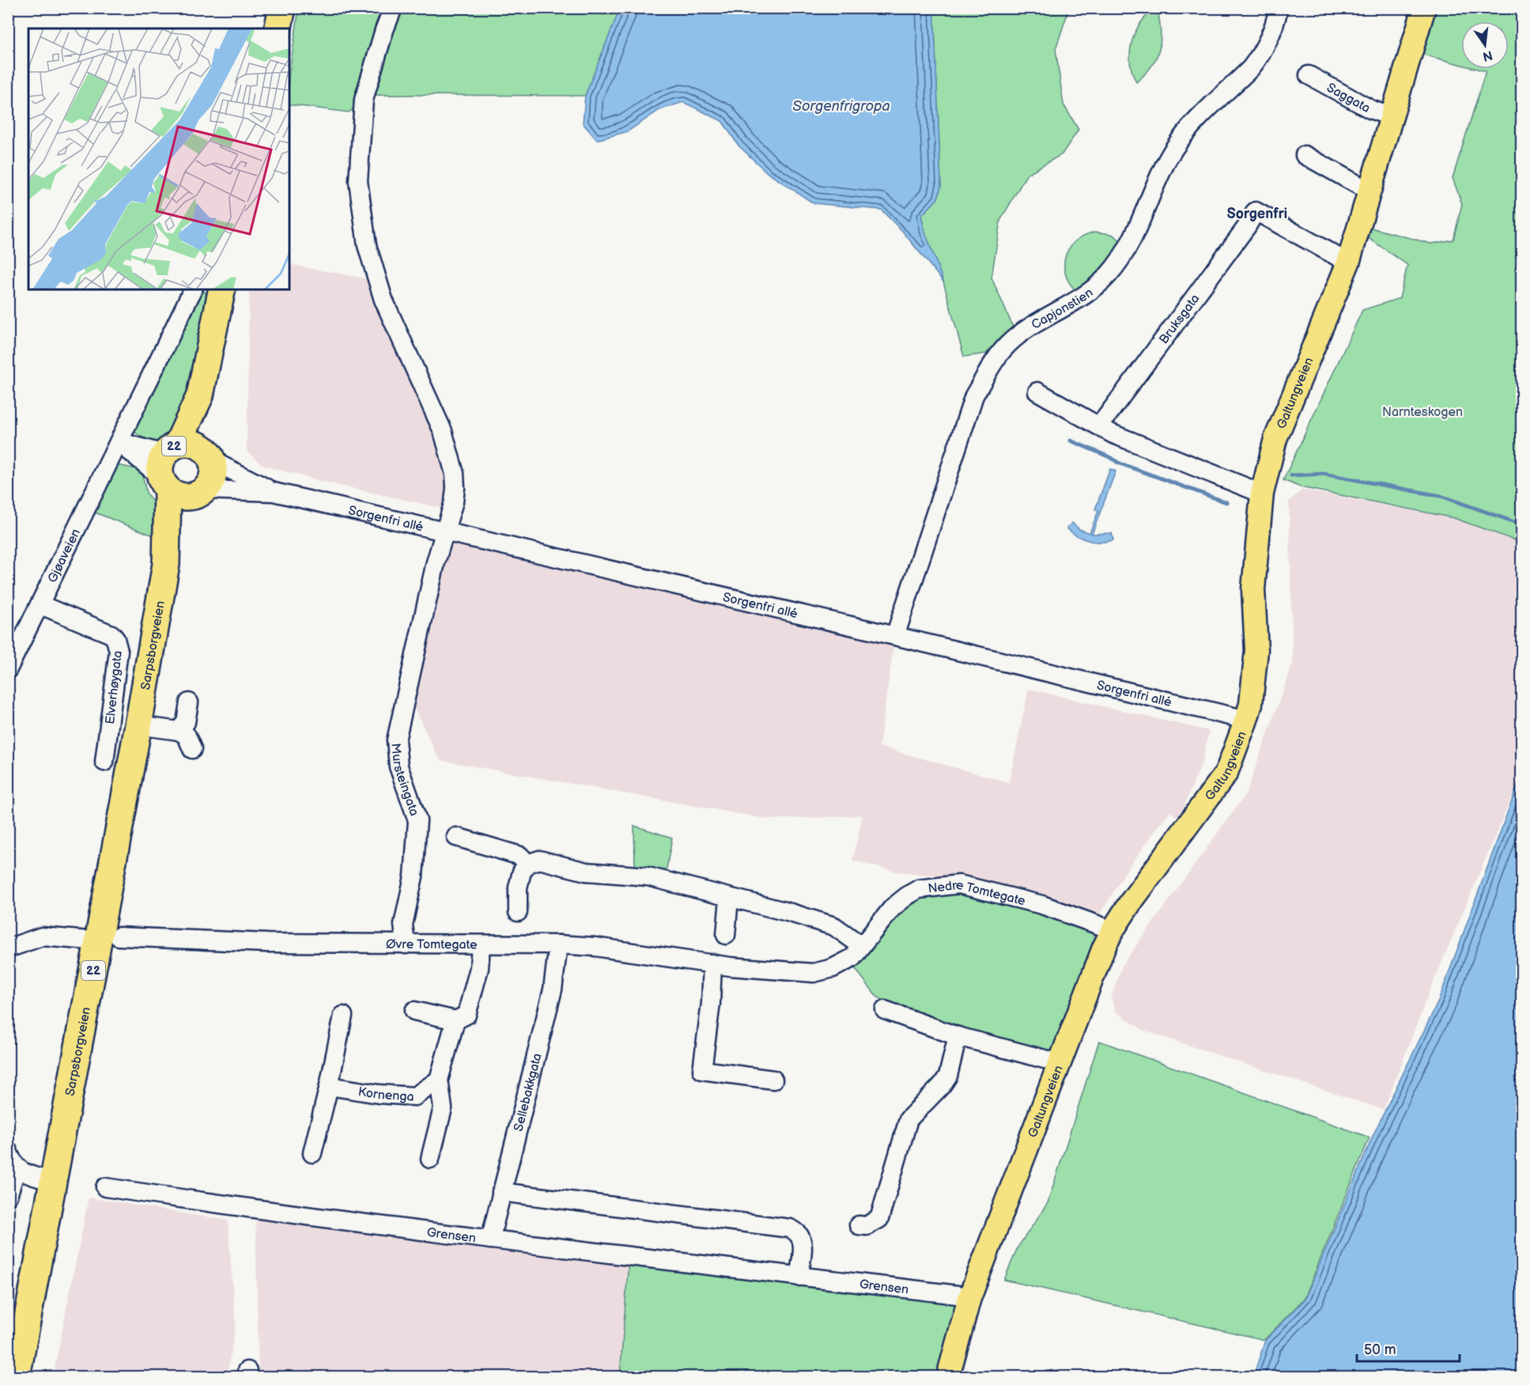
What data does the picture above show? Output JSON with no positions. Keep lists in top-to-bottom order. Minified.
{"streets":{"highway":["22","Sarpsborgveien"],"main road":["Galtungveien"],"street":["Saggata","Capjonstien","Bruksgata","Sorgenfri allé","Gjøaveien","Elverhøygata","Mursteingata","Nedre Tomtegate","Øvre Tomtegate","Kornenga","Sellebakkgata","Grensen"]},"crossings":[["Saggata","Galtungveien"],["Capjonstien","Sorgenfri allé"],["Bruksgata","Galtungveien"],["Galtungveien","Sorgenfri allé"],["Galtungveien","Nedre Tomtegate"],["Galtungveien","Grensen"],["22","Sarpsborgveien"],["Sorgenfri allé","Mursteingata"],["Gjøaveien","Elverhøygata"],["Sarpsborgveien","Øvre Tomtegate"],["Mursteingata","Øvre Tomtegate"],["Nedre Tomtegate","Øvre Tomtegate"],["Øvre Tomtegate","Sellebakkgata"],["Sellebakkgata","Grensen"]],"districts":["Sorgenfri"],"water":["Sorgenfrigropa"],"parks":["Narnteskogen"],"scale_bar":"50 m","north":"bottom"}
